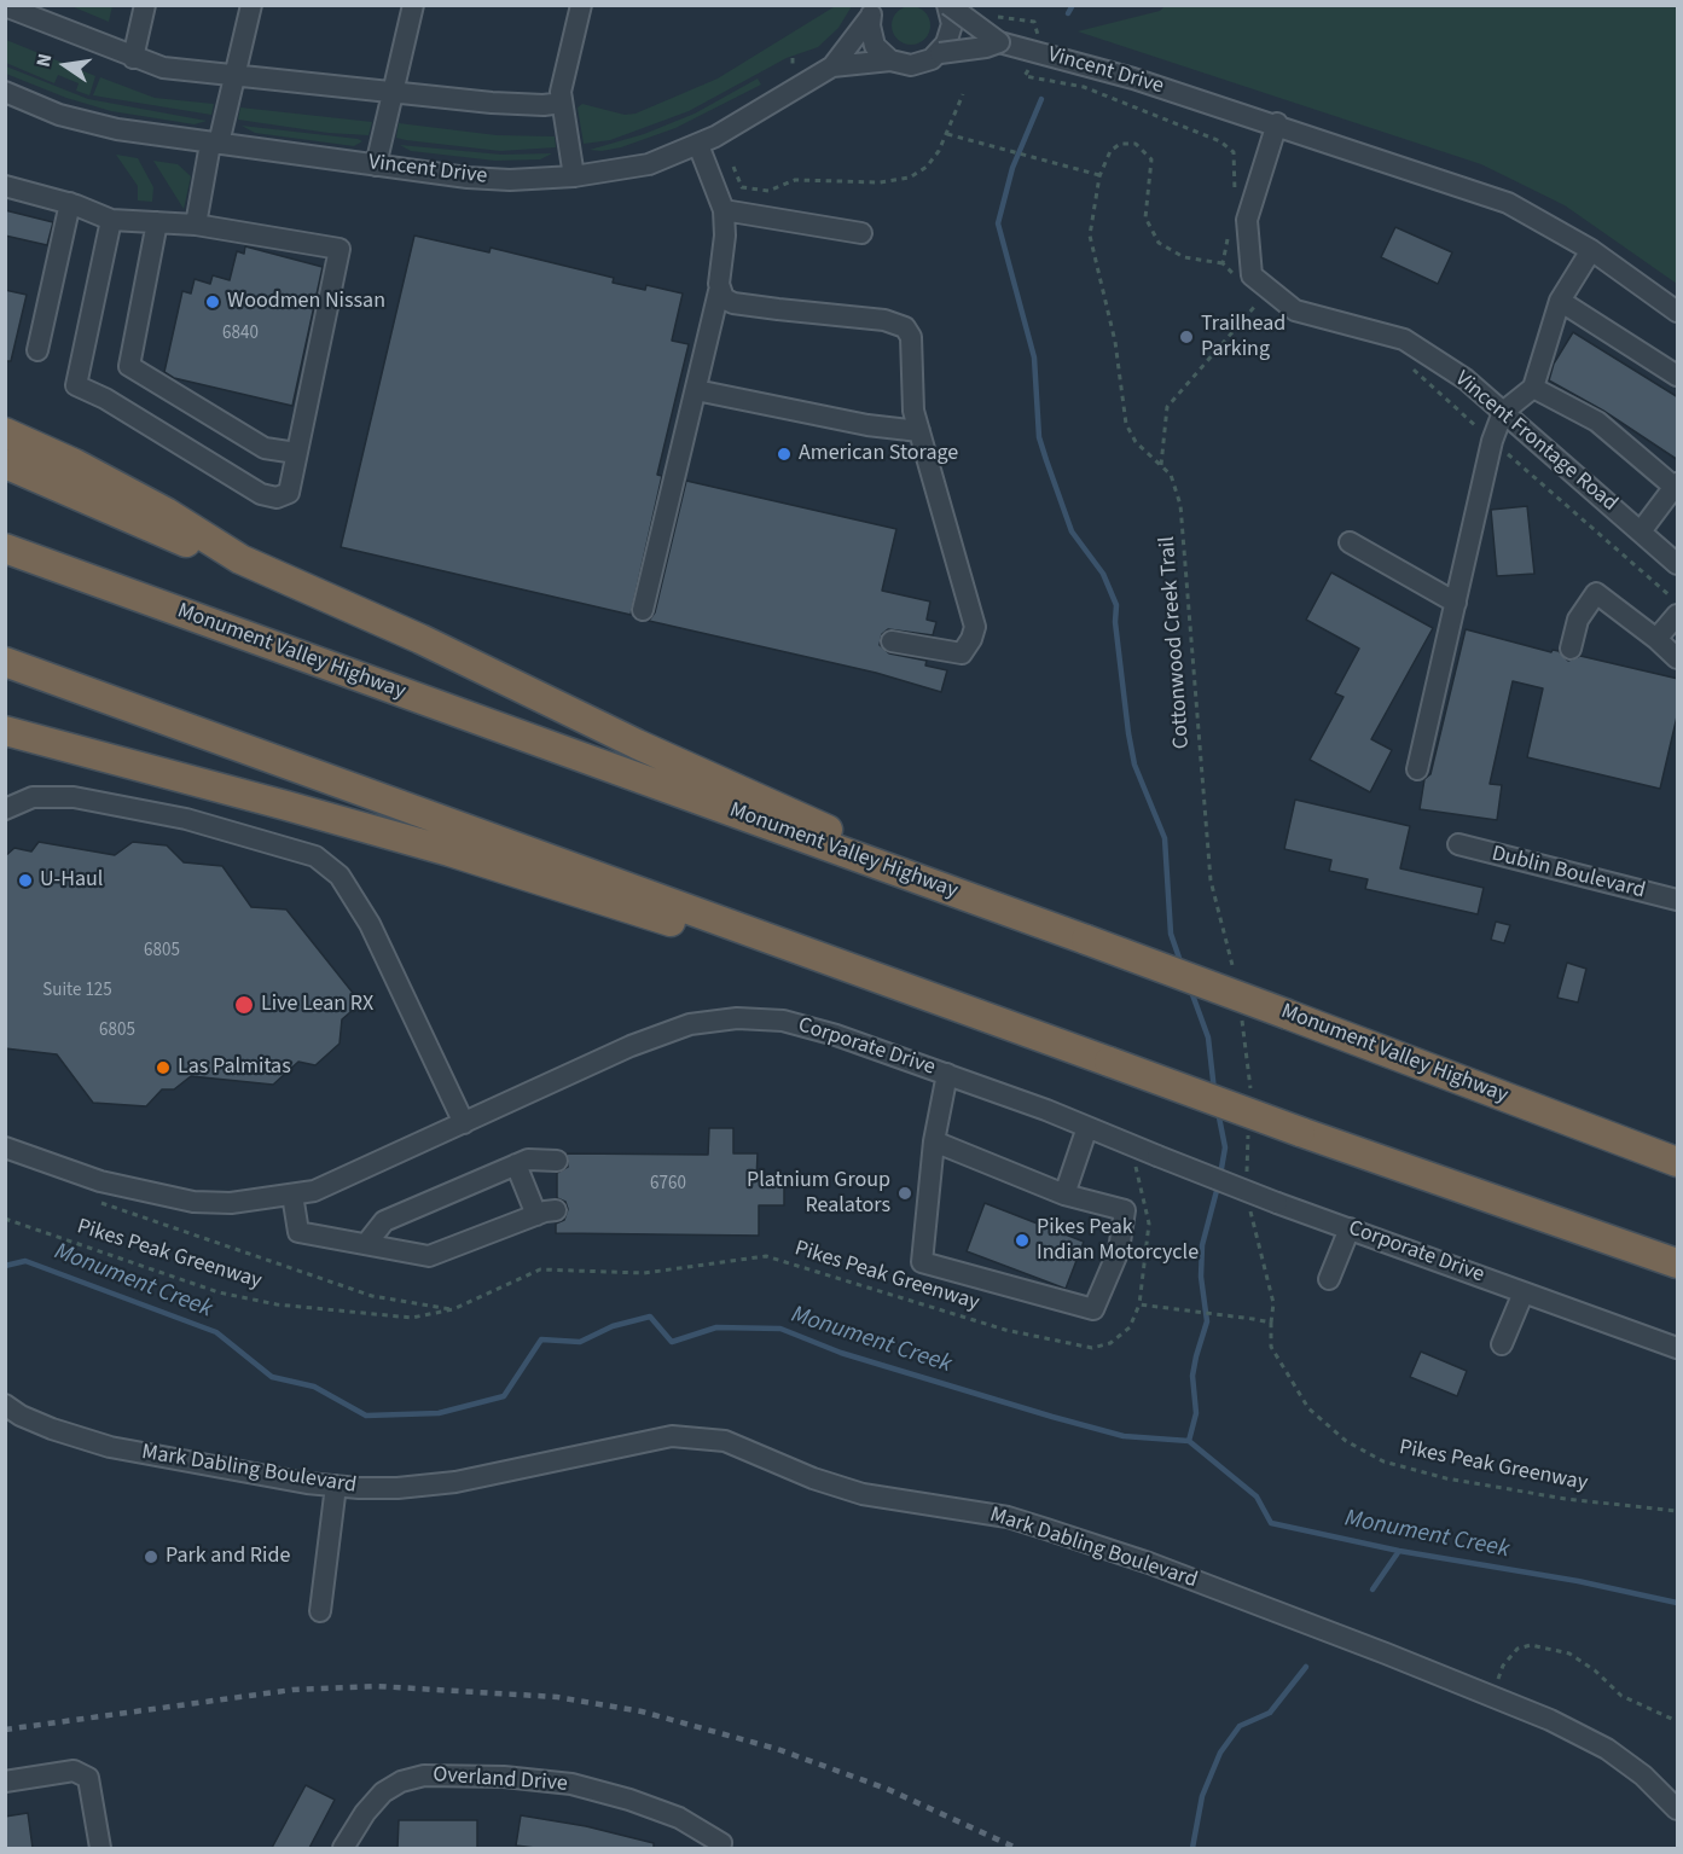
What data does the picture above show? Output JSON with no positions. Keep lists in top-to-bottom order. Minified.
{"streets":{"highway":["Monument Valley Highway"],"street":["Vincent Drive","Vincent Frontage Road","Dublin Boulevard","Corporate Drive","Mark Dabling Boulevard","Overland Drive"],"path":["Cottonwood Creek Trail","Pikes Peak Greenway"]},"crossings":[["Vincent Drive","Vincent Frontage Road"]],"water":["Monument Creek"],"places":["Woodmen Nissan","Trailhead Parking","American Storage","U-Haul","Live Lean RX","Las Palmitas","Platnium Group Realators","Pikes Peak Indian Motorcycle","Park and Ride"],"house_numbers":["6840","6805","Suite 125","6805","6760"],"north":"left"}
